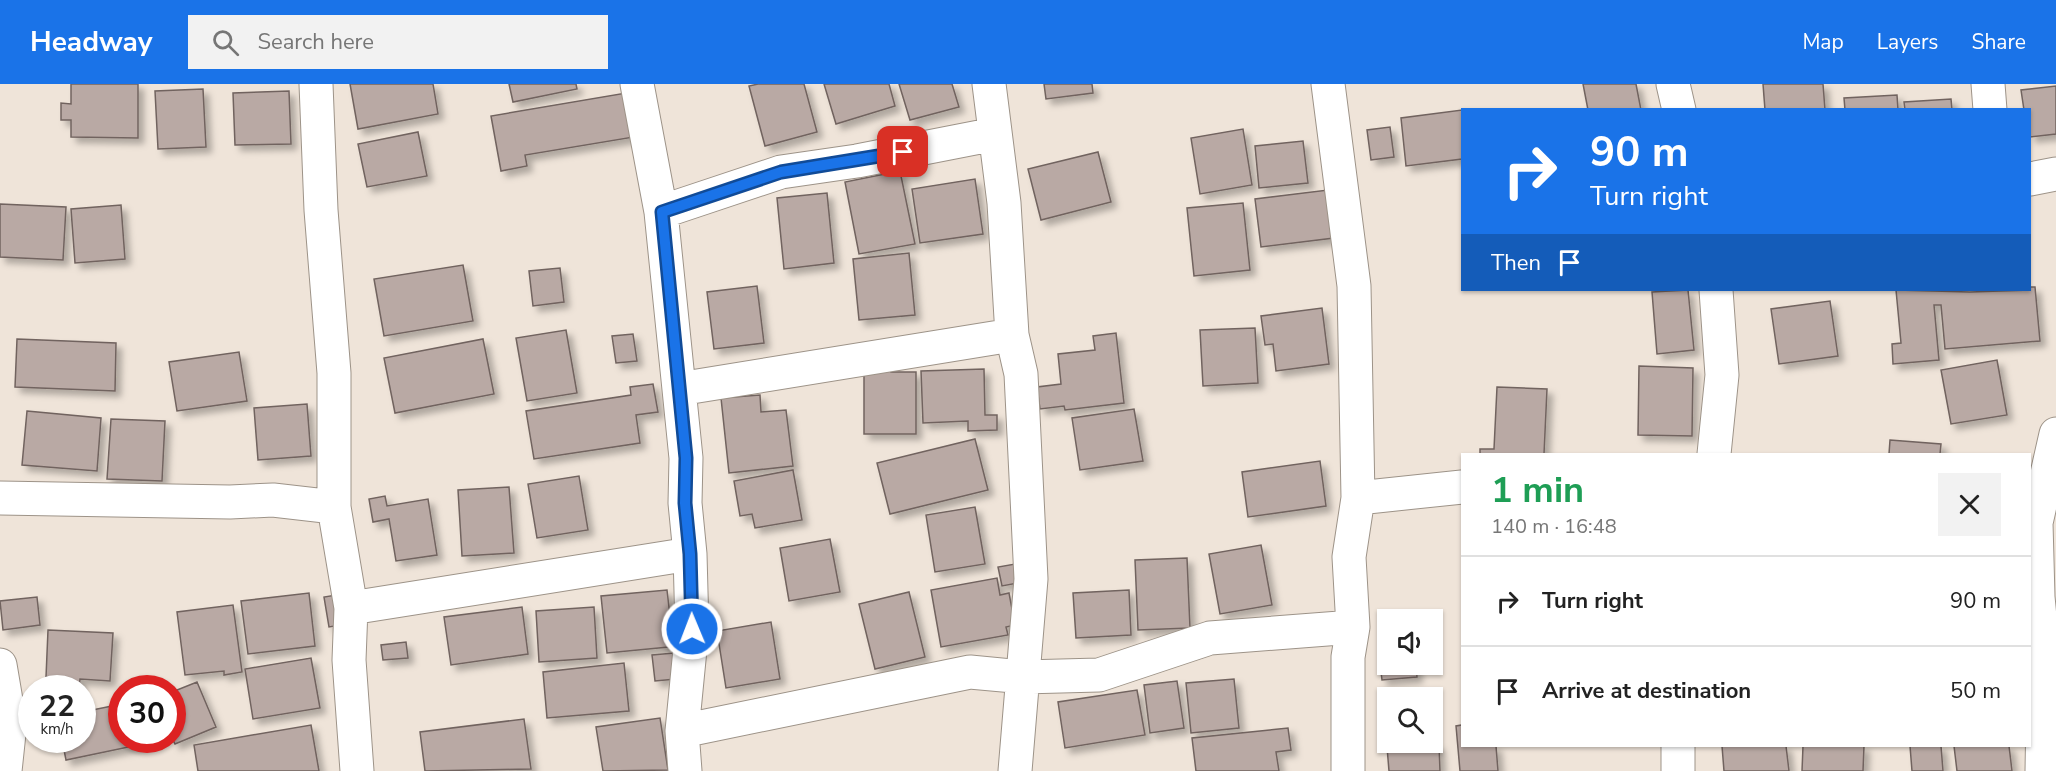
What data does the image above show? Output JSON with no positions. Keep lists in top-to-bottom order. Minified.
{"page":{"header":"Headway","search":"Search here","nav":["Map","Layers","Share"],"turn":["90 m","Turn right"],"then":"Then","heading":["1 min","140 m · 16:48"],"list":[{"name":"Turn right","value":"90 m"},{"name":"Arrive at destination","value":"50 m"}],"speed":"22 km/h","limit":"30"}}
